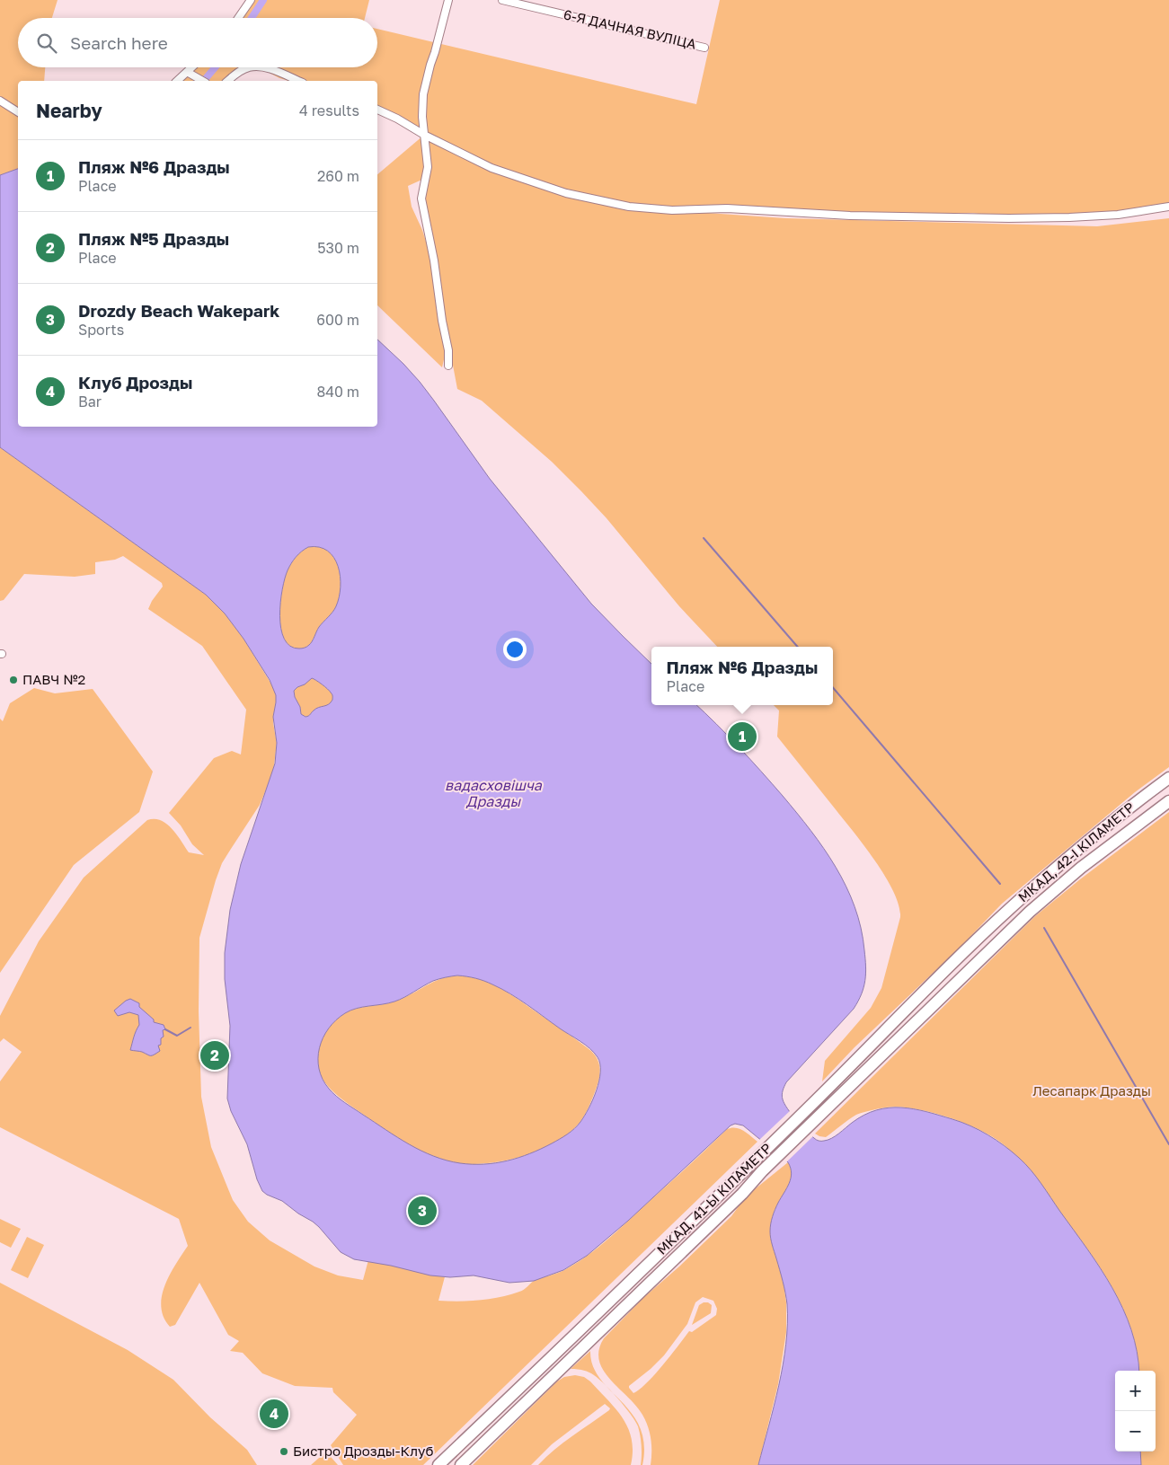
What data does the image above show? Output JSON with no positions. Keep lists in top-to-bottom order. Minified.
{"streets":{"highway":["МКАД, 42-І КІЛАМЕТР","МКАД, 41-Ы КІЛАМЕТР"],"street":["6-Я ДАЧНАЯ ВУЛІЦА"]},"crossings":[["МКАД, 42-І КІЛАМЕТР","МКАД, 41-Ы КІЛАМЕТР"]],"water":["вадасховішча Дразды"],"parks":["Лесапарк Дразды"],"places":["ПАВЧ №2","Бистро Дрозды-Клуб"],"page":{"search":"Search here","heading":["Nearby","4 results"],"list":[{"mark":"1","name":"Пляж №6 Дразды","note":"Place","value":"260 m"},{"mark":"2","name":"Пляж №5 Дразды","note":"Place","value":"530 m"},{"mark":"3","name":"Drozdy Beach Wakepark","note":"Sports","value":"600 m"},{"mark":"4","name":"Клуб Дрозды","note":"Bar","value":"840 m"}],"popup":["Пляж №6 Дразды","Place"],"pins":["1","2","3","4"],"map_buttons":["+","−"]}}
